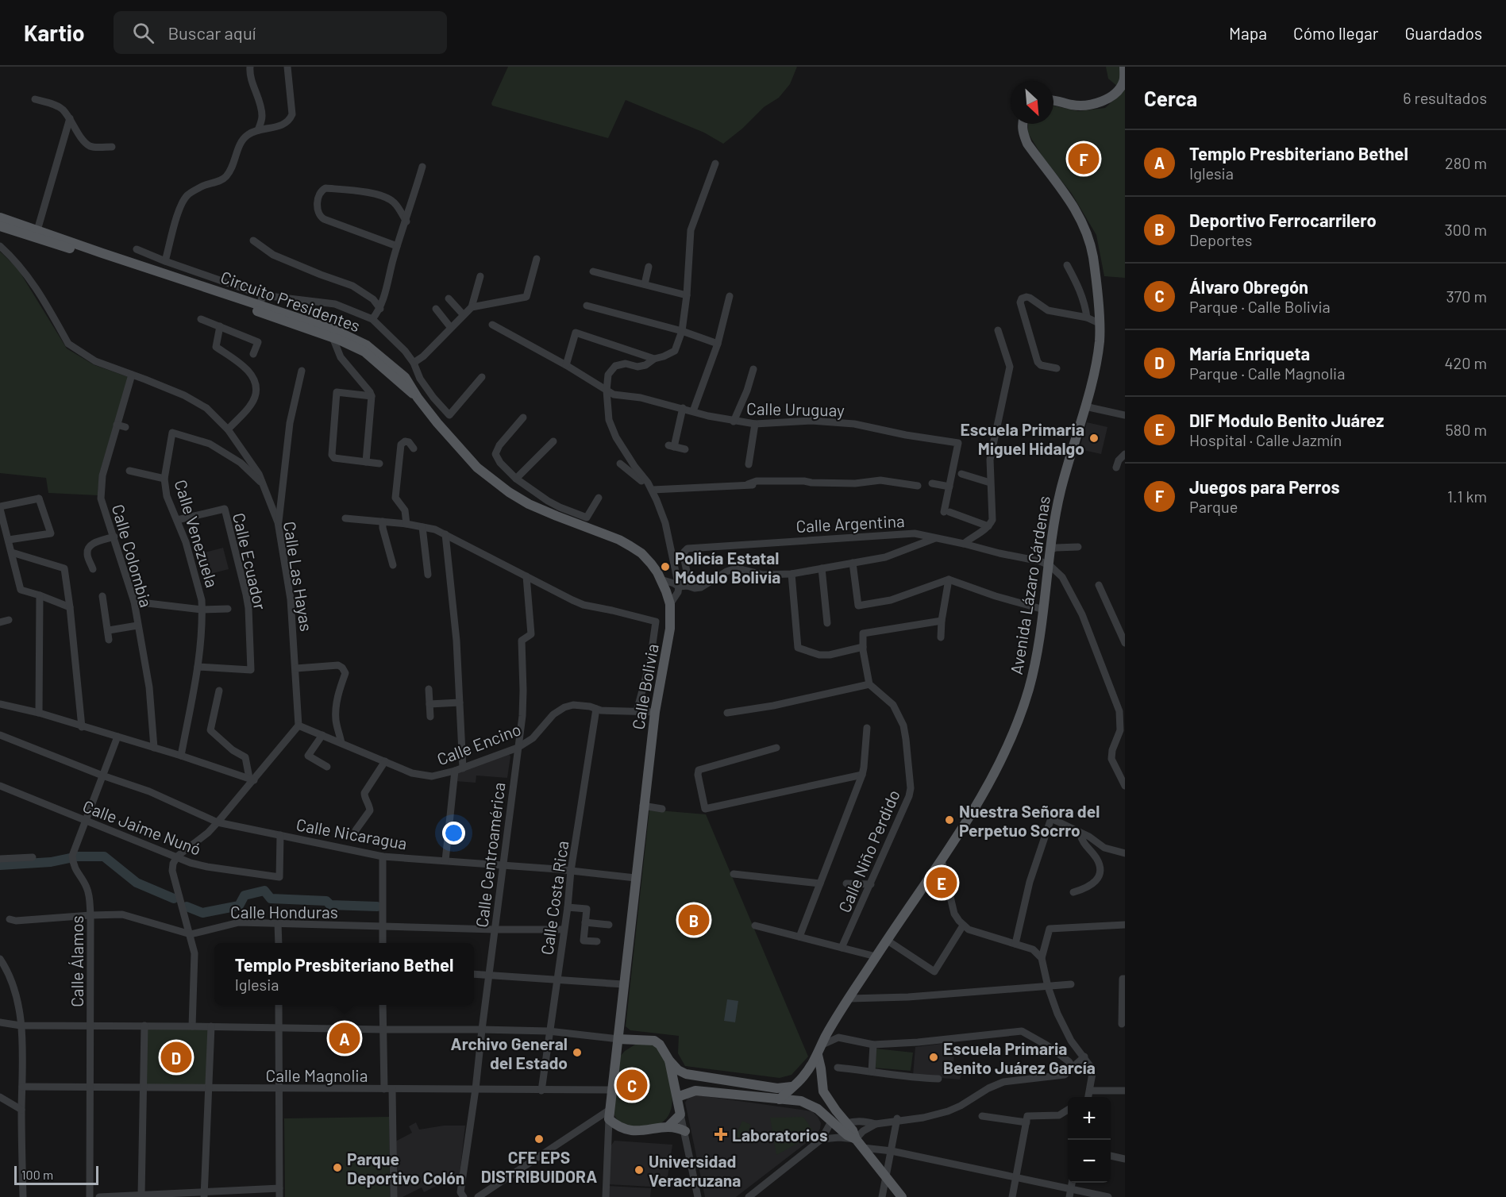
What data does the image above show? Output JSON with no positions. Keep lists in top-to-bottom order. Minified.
{"streets":{"main road":["Circuito Presidentes","Avenida Lázaro Cárdenas","Calle Bolivia"],"street":["Calle Uruguay","Calle Argentina","Calle Venezuela","Calle Colombia","Calle Ecuador","Calle Las Hayas","Calle Encino","Calle Jaime Nunó","Calle Nicaragua","Calle Niño Perdido","Calle Centroamérica","Calle Costa Rica","Calle Honduras","Calle Álamos","Calle Magnolia"]},"crossings":[["Circuito Presidentes","Calle Bolivia"],["Calle Argentina","Avenida Lázaro Cárdenas"],["Calle Venezuela","Calle Ecuador"],["Calle Venezuela","Calle Las Hayas"],["Calle Colombia","Calle Las Hayas"],["Calle Las Hayas","Calle Encino"],["Calle Bolivia","Calle Encino"],["Calle Bolivia","Calle Nicaragua"],["Calle Bolivia","Calle Magnolia"],["Calle Encino","Calle Centroamérica"],["Calle Encino","Calle Costa Rica"],["Calle Jaime Nunó","Calle Nicaragua"],["Calle Jaime Nunó","Calle Álamos"],["Calle Nicaragua","Calle Centroamérica"],["Calle Nicaragua","Calle Costa Rica"],["Calle Nicaragua","Calle Álamos"],["Calle Centroamérica","Calle Honduras"],["Calle Centroamérica","Calle Magnolia"],["Calle Costa Rica","Calle Honduras"],["Calle Costa Rica","Calle Magnolia"],["Calle Álamos","Calle Magnolia"]],"places":{"other":["Escuela Primaria Miguel Hidalgo","Policía Estatal Módulo Bolivia","Nuestra Señora del Perpetuo Socrro","Archivo General del Estado","Escuela Primaria Benito Juárez García","CFE EPS DISTRIBUIDORA","Parque Deportivo Colón","Universidad Veracruzana"],"health":["Laboratorios"]},"scale_bar":"100 m","north":"bottom right","page":{"header":"Kartio","search":"Buscar aquí","nav":["Mapa","Cómo llegar","Guardados"],"heading":["Cerca","6 resultados"],"list":[{"mark":"A","name":"Templo Presbiteriano Bethel","note":"Iglesia","value":"280 m"},{"mark":"B","name":"Deportivo Ferrocarrilero","note":"Deportes","value":"300 m"},{"mark":"C","name":"Álvaro Obregón","note":"Parque · Calle Bolivia","value":"370 m"},{"mark":"D","name":"María Enriqueta","note":"Parque · Calle Magnolia","value":"420 m"},{"mark":"E","name":"DIF Modulo Benito Juárez","note":"Hospital · Calle Jazmín","value":"580 m"},{"mark":"F","name":"Juegos para Perros","note":"Parque","value":"1.1 km"}],"pins":["F","E","B","A","D","C"],"popup":["Templo Presbiteriano Bethel","Iglesia"],"map_buttons":["+","−"],"scale":"100 m"}}
